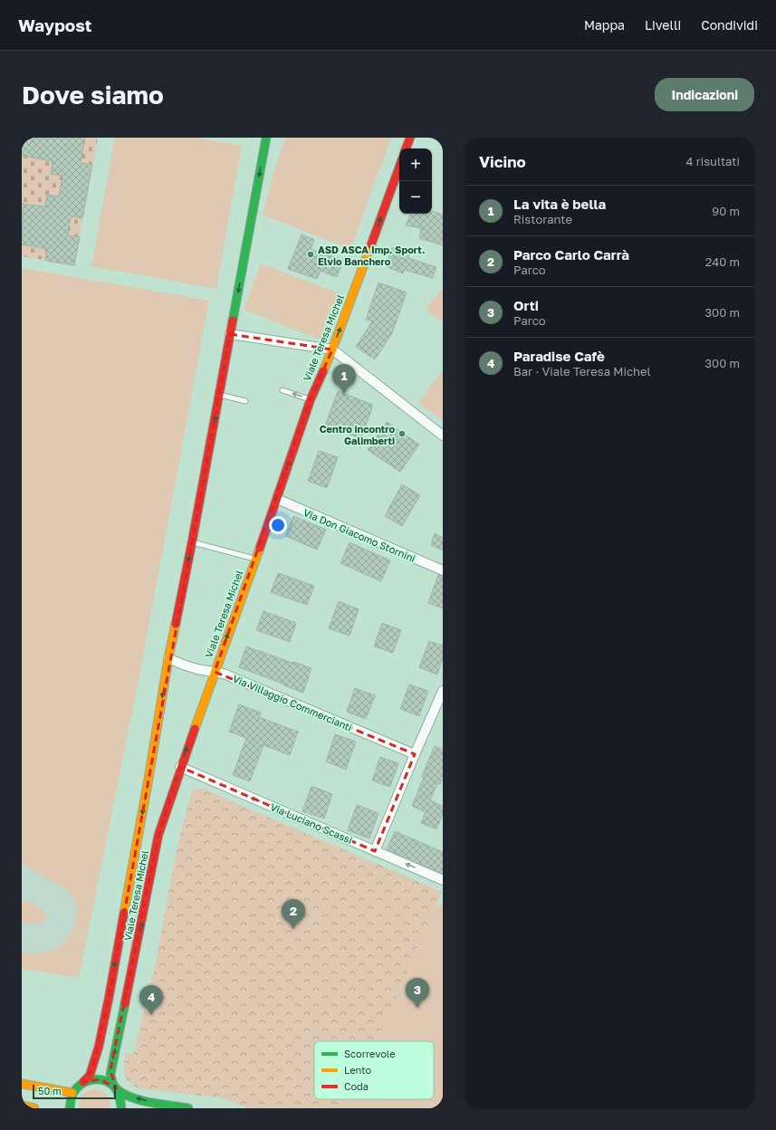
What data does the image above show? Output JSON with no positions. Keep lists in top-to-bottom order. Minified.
{"streets":{"street":["Viale Teresa Michel","Via Don Giacomo Stornini","Via Villaggio Commercianti","Via Luciano Scassi"]},"crossings":[["Viale Teresa Michel","Via Don Giacomo Stornini"],["Viale Teresa Michel","Via Villaggio Commercianti"],["Viale Teresa Michel","Via Luciano Scassi"]],"one_way":["Via Luciano Scassi"],"places":["ASD ASCA Imp. Sport. Elvio Banchero","Centro incontro Galimberti"],"legend":["Scorrevole","Lento","Coda"],"scale_bar":"50 m","page":{"header":"Waypost","nav":["Mappa","Livelli","Condividi"],"buttons":"Indicazioni","title":"Dove siamo","heading":["Vicino","4 risultati"],"map_buttons":["+","−"],"list":[{"mark":"1","name":"La vita è bella","note":"Ristorante","value":"90 m"},{"mark":"2","name":"Parco Carlo Carrà","note":"Parco","value":"240 m"},{"mark":"3","name":"Orti","note":"Parco","value":"300 m"},{"mark":"4","name":"Paradise Cafè","note":"Bar · Viale Teresa Michel","value":"300 m"}],"pins":["1","2","3","4"],"scale":"50 m"}}
